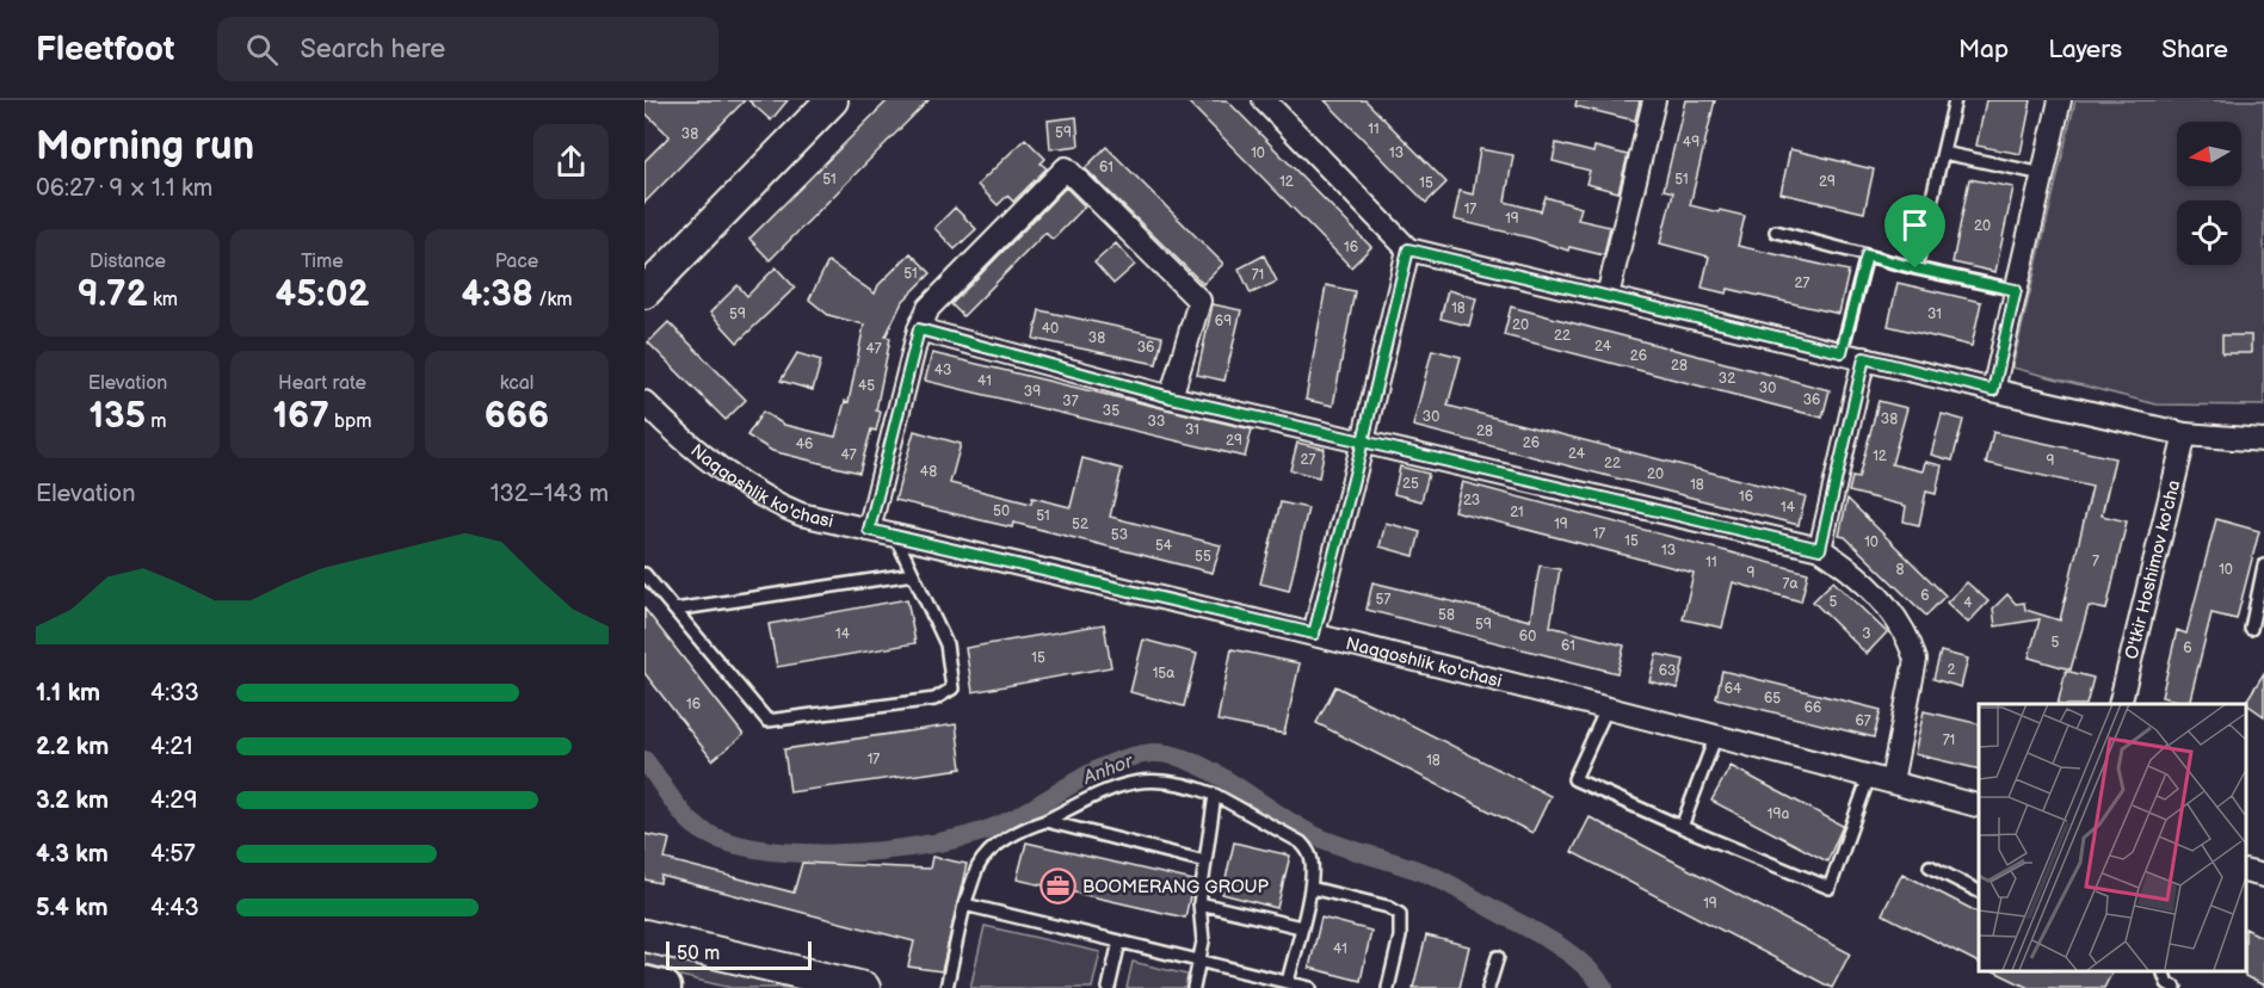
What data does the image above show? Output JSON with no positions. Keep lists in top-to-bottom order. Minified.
{"streets":{"street":["Naqqoshlik ko'chasi","O'tkir Hoshimov ko'cha"]},"water":["Anhor"],"places":{"office":["BOOMERANG GROUP"]},"house_numbers":["11","59","38","49","10","13","61","51","51","12","29","15","17","19","20","16","51","71","27","18","59","31","69","20","40","22","38","24","36","47","26","28","43","32","41","45","30","39","36","37","35","30","38","33","31","28","29","26","46","24","47","12","27","9","22","48","20","25","18","16","23","14","50","21","51","52","19","17","53","15","10","54","13","55","7","11","8","10","9","7а","6","57","5","4","58","59","14","3","60","5","61","6","15","2","63","15а","64","65","16","66","67","71","17","18","19a","19","41"],"scale_bar":"50 m","north":"left","page":{"header":"Fleetfoot","search":"Search here","nav":["Map","Layers","Share"],"heading":["Morning run","06:27 · 9 × 1.1 km"],"stats":[["Distance","9.72 km"],["Time","45:02"],["Pace","4:38 /km"],["Elevation","135 m"],["Heart rate","167 bpm"],["kcal","666"]],"chart":["Elevation","132–143 m"],"list":[{"name":"1.1 km","note":"4:33"},{"name":"2.2 km","note":"4:21"},{"name":"3.2 km","note":"4:29"},{"name":"4.3 km","note":"4:57"},{"name":"5.4 km","note":"4:43"}],"scale":"50 m"}}
